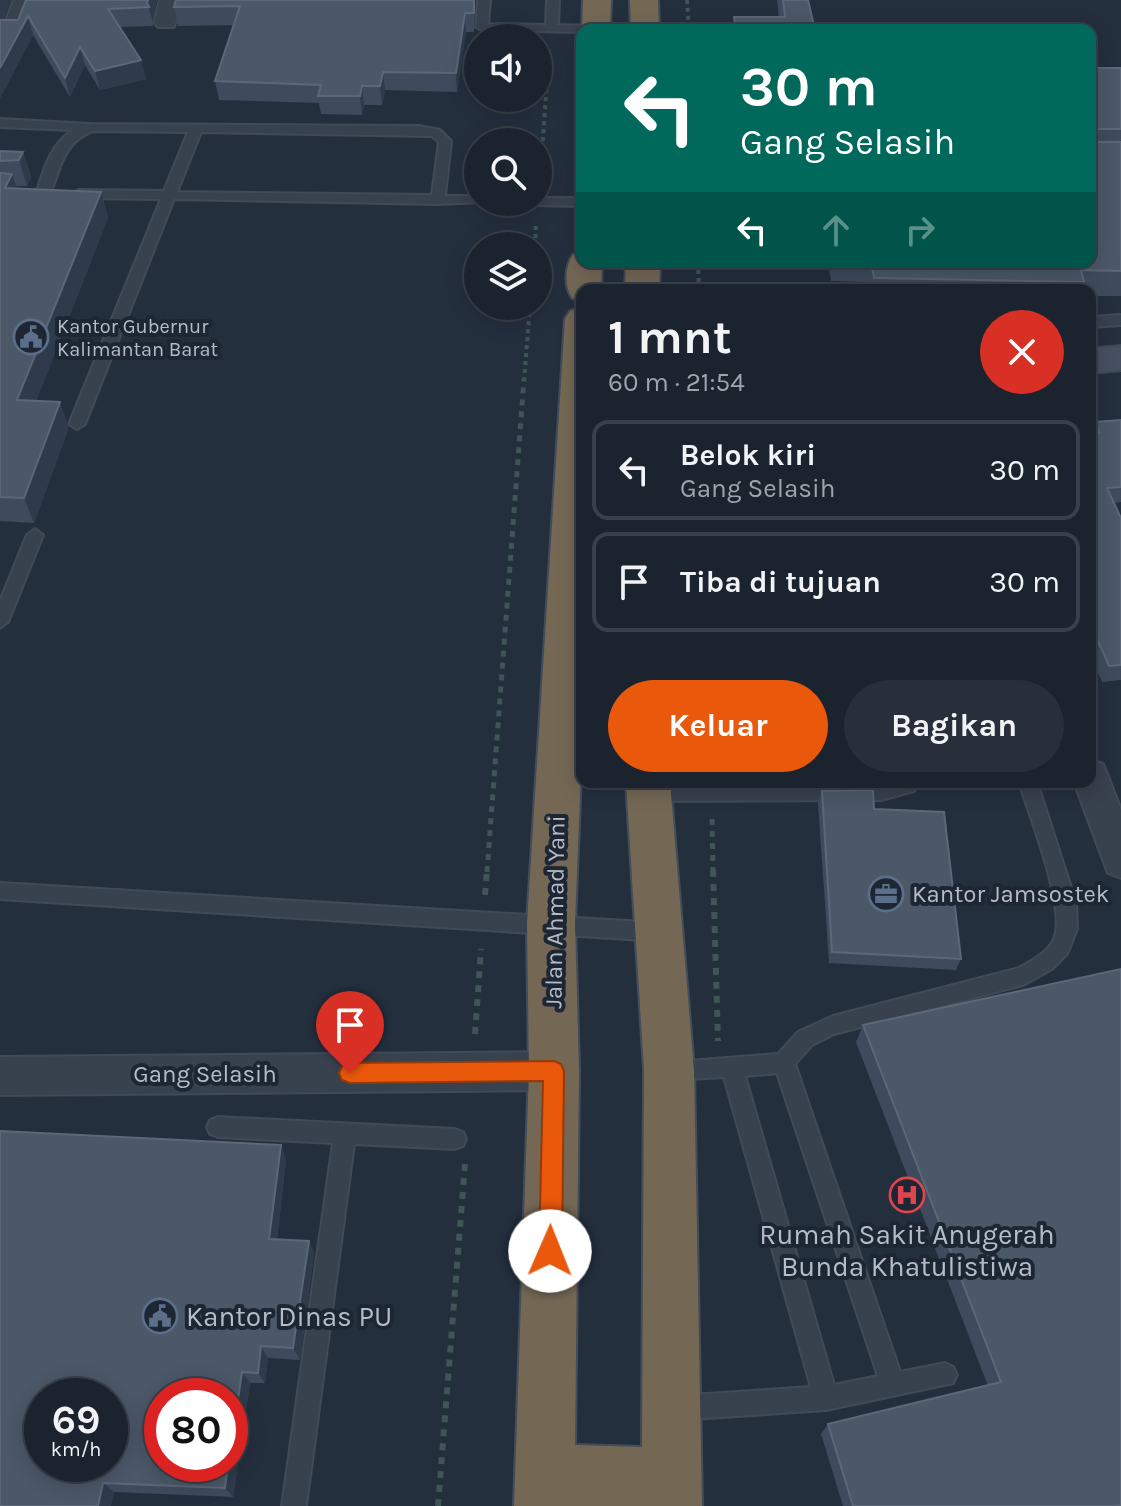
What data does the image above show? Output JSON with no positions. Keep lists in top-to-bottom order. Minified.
{"streets":{"highway":["Jalan Ahmad Yani"],"street":["Gang Selasih"]},"crossings":[["Jalan Ahmad Yani","Gang Selasih"]],"places":{"public building":["Kantor Gubernur Kalimantan Barat","Kantor Dinas PU"],"office":["Kantor Jamsostek"],"hospital":["Rumah Sakit Anugerah Bunda Khatulistiwa"]},"page":{"turn":["30 m","Gang Selasih"],"heading":["1 mnt","60 m · 21:54"],"list":[{"name":"Belok kiri","note":"Gang Selasih","value":"30 m"},{"name":"Tiba di tujuan","value":"30 m"}],"buttons":["Keluar","Bagikan"],"speed":"69 km/h","limit":"80"}}
